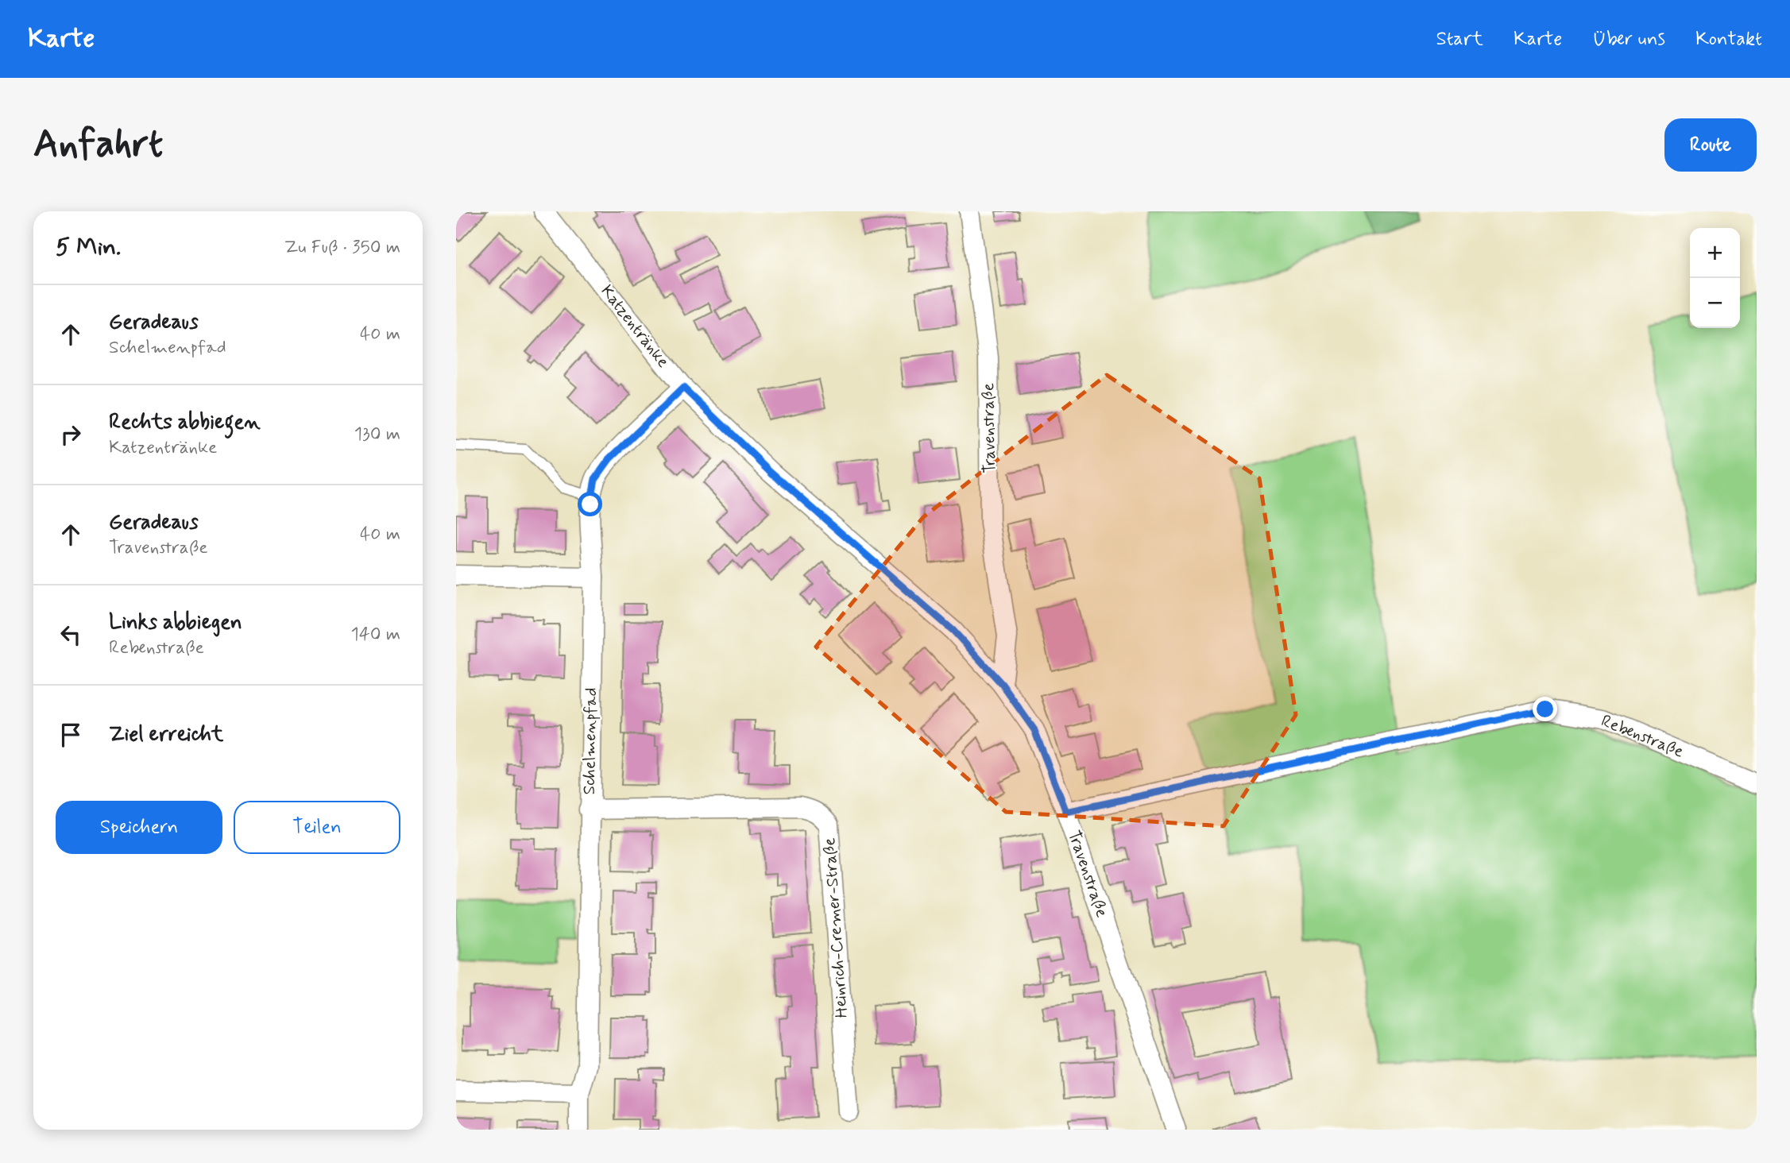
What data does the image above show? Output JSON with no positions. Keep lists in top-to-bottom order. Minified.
{"streets":{"street":["Katzentränke","Travenstraße","Rebenstraße","Schelmenpfad","Heinrich-Cremer-Straße"]},"crossings":[["Katzentränke","Travenstraße"],["Katzentränke","Schelmenpfad"],["Travenstraße","Rebenstraße"],["Schelmenpfad","Heinrich-Cremer-Straße"]],"page":{"header":"Karte","nav":["Start","Karte","Über uns","Kontakt"],"buttons":["Route",["Speichern","Teilen"]],"title":"Anfahrt","heading":["5 Min.","Zu Fuß · 350 m"],"map_buttons":["+","−"],"list":[["Geradeaus","Schelmenpfad","40 m"],["Rechts abbiegen","Katzentränke","130 m"],["Geradeaus","Travenstraße","40 m"],["Links abbiegen","Rebenstraße","140 m"],"Ziel erreicht"]}}
